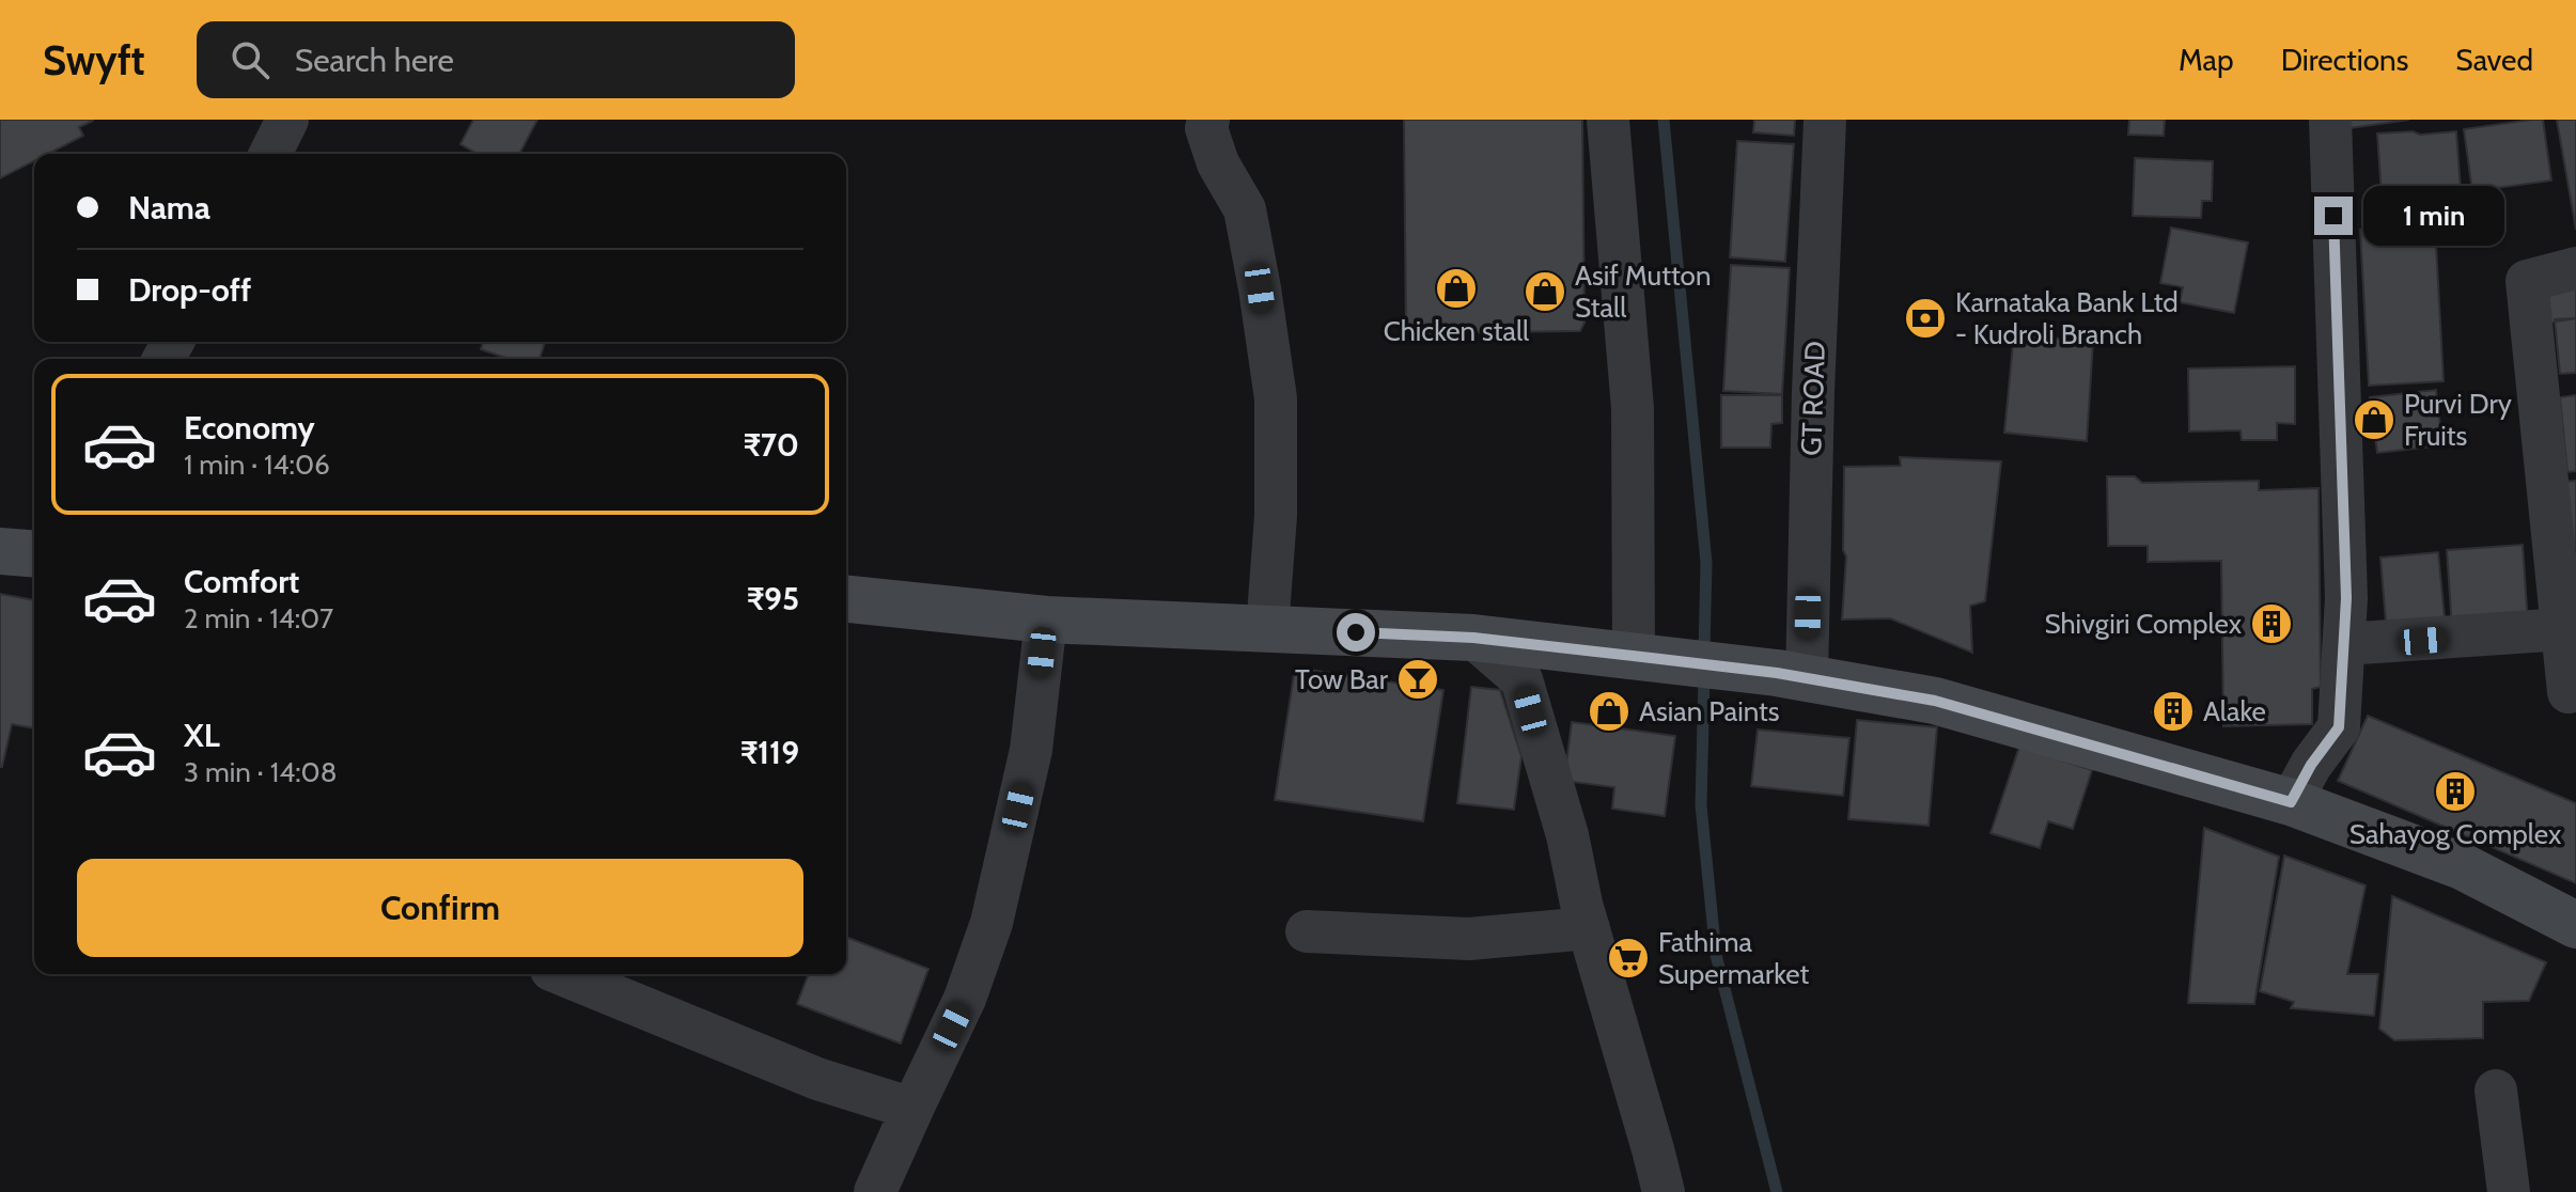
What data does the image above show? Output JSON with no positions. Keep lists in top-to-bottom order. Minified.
{"streets":{"street":["GT ROAD"]},"places":{"shop":["Chicken stall","Asif Mutton Stall","Purvi Dry Fruits","Asian Paints"],"bank":["Karnataka Bank Ltd - Kudroli Branch"],"building":["Shivgiri Complex","Alake","Sahayog Complex"],"bar":["Tow Bar"],"supermarket":["Fathima Supermarket"]},"page":{"header":"Swyft","search":"Search here","nav":["Map","Directions","Saved"],"banner":["Nama","Drop-off"],"bubble":"1 min","list":[{"name":"Economy","note":"1 min · 14:06","value":"₹70"},{"name":"Comfort","note":"2 min · 14:07","value":"₹95"},{"name":"XL","note":"3 min · 14:08","value":"₹119"}],"buttons":"Confirm"}}
